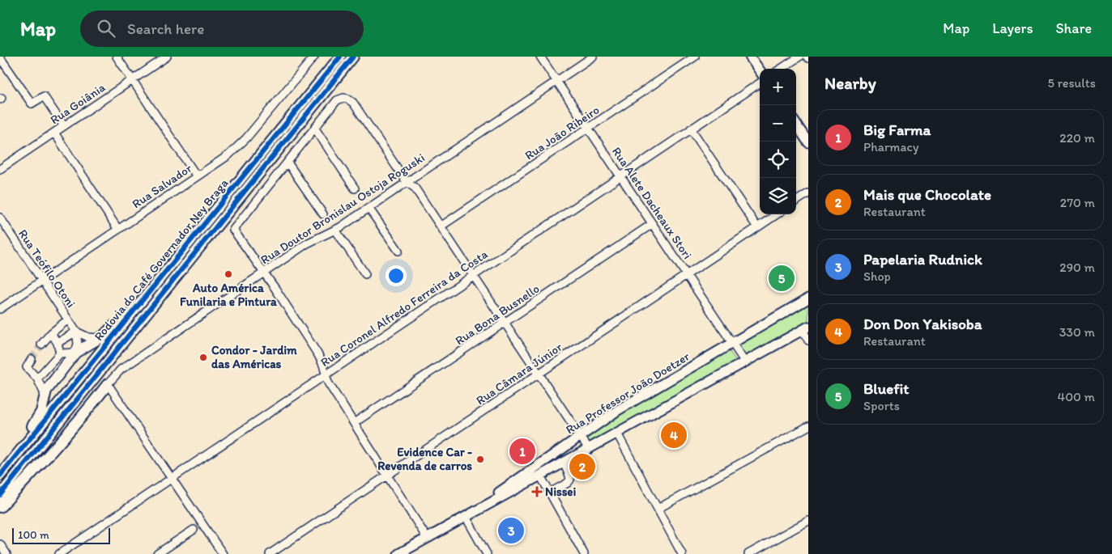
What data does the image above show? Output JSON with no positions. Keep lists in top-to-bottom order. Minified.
{"streets":{"highway":["Rodovia do Café Governador Ney Braga"],"main road":["Rua Professor João Doetzer"],"street":["Rua Goiânia","Rua João Ribeiro","Rua Salvador","Rua Alete Dacheaux Stori","Rua Doutor Bronislau Ostoja Roguski","Rua Teófilo Otoni","Rua Coronel Alfredo Ferreira da Costa","Rua Bona Busnello","Rua Câmara Júnior"]},"crossings":[["Rua João Ribeiro","Rua Alete Dacheaux Stori"],["Rua Salvador","Rua Teófilo Otoni"],["Rua Alete Dacheaux Stori","Rua Doutor Bronislau Ostoja Roguski"],["Rua Alete Dacheaux Stori","Rua Coronel Alfredo Ferreira da Costa"],["Rua Alete Dacheaux Stori","Rua Bona Busnello"],["Rua Alete Dacheaux Stori","Rua Câmara Júnior"],["Rua Alete Dacheaux Stori","Rua Professor João Doetzer"]],"places":{"other":["Auto América Funilaria e Pintura","Condor - Jardim das Américas","Evidence Car - Revenda de carros"],"health":["Nissei"]},"scale_bar":"100 m","page":{"header":"Map","search":"Search here","nav":["Map","Layers","Share"],"heading":["Nearby","5 results"],"map_buttons":["+","−"],"list":[{"mark":"1","name":"Big Farma","note":"Pharmacy","value":"220 m"},{"mark":"2","name":"Mais que Chocolate","note":"Restaurant","value":"270 m"},{"mark":"3","name":"Papelaria Rudnick","note":"Shop","value":"290 m"},{"mark":"4","name":"Don Don Yakisoba","note":"Restaurant","value":"330 m"},{"mark":"5","name":"Bluefit","note":"Sports","value":"400 m"}],"pins":["5","4","1","2","3"],"scale":"100 m"}}
